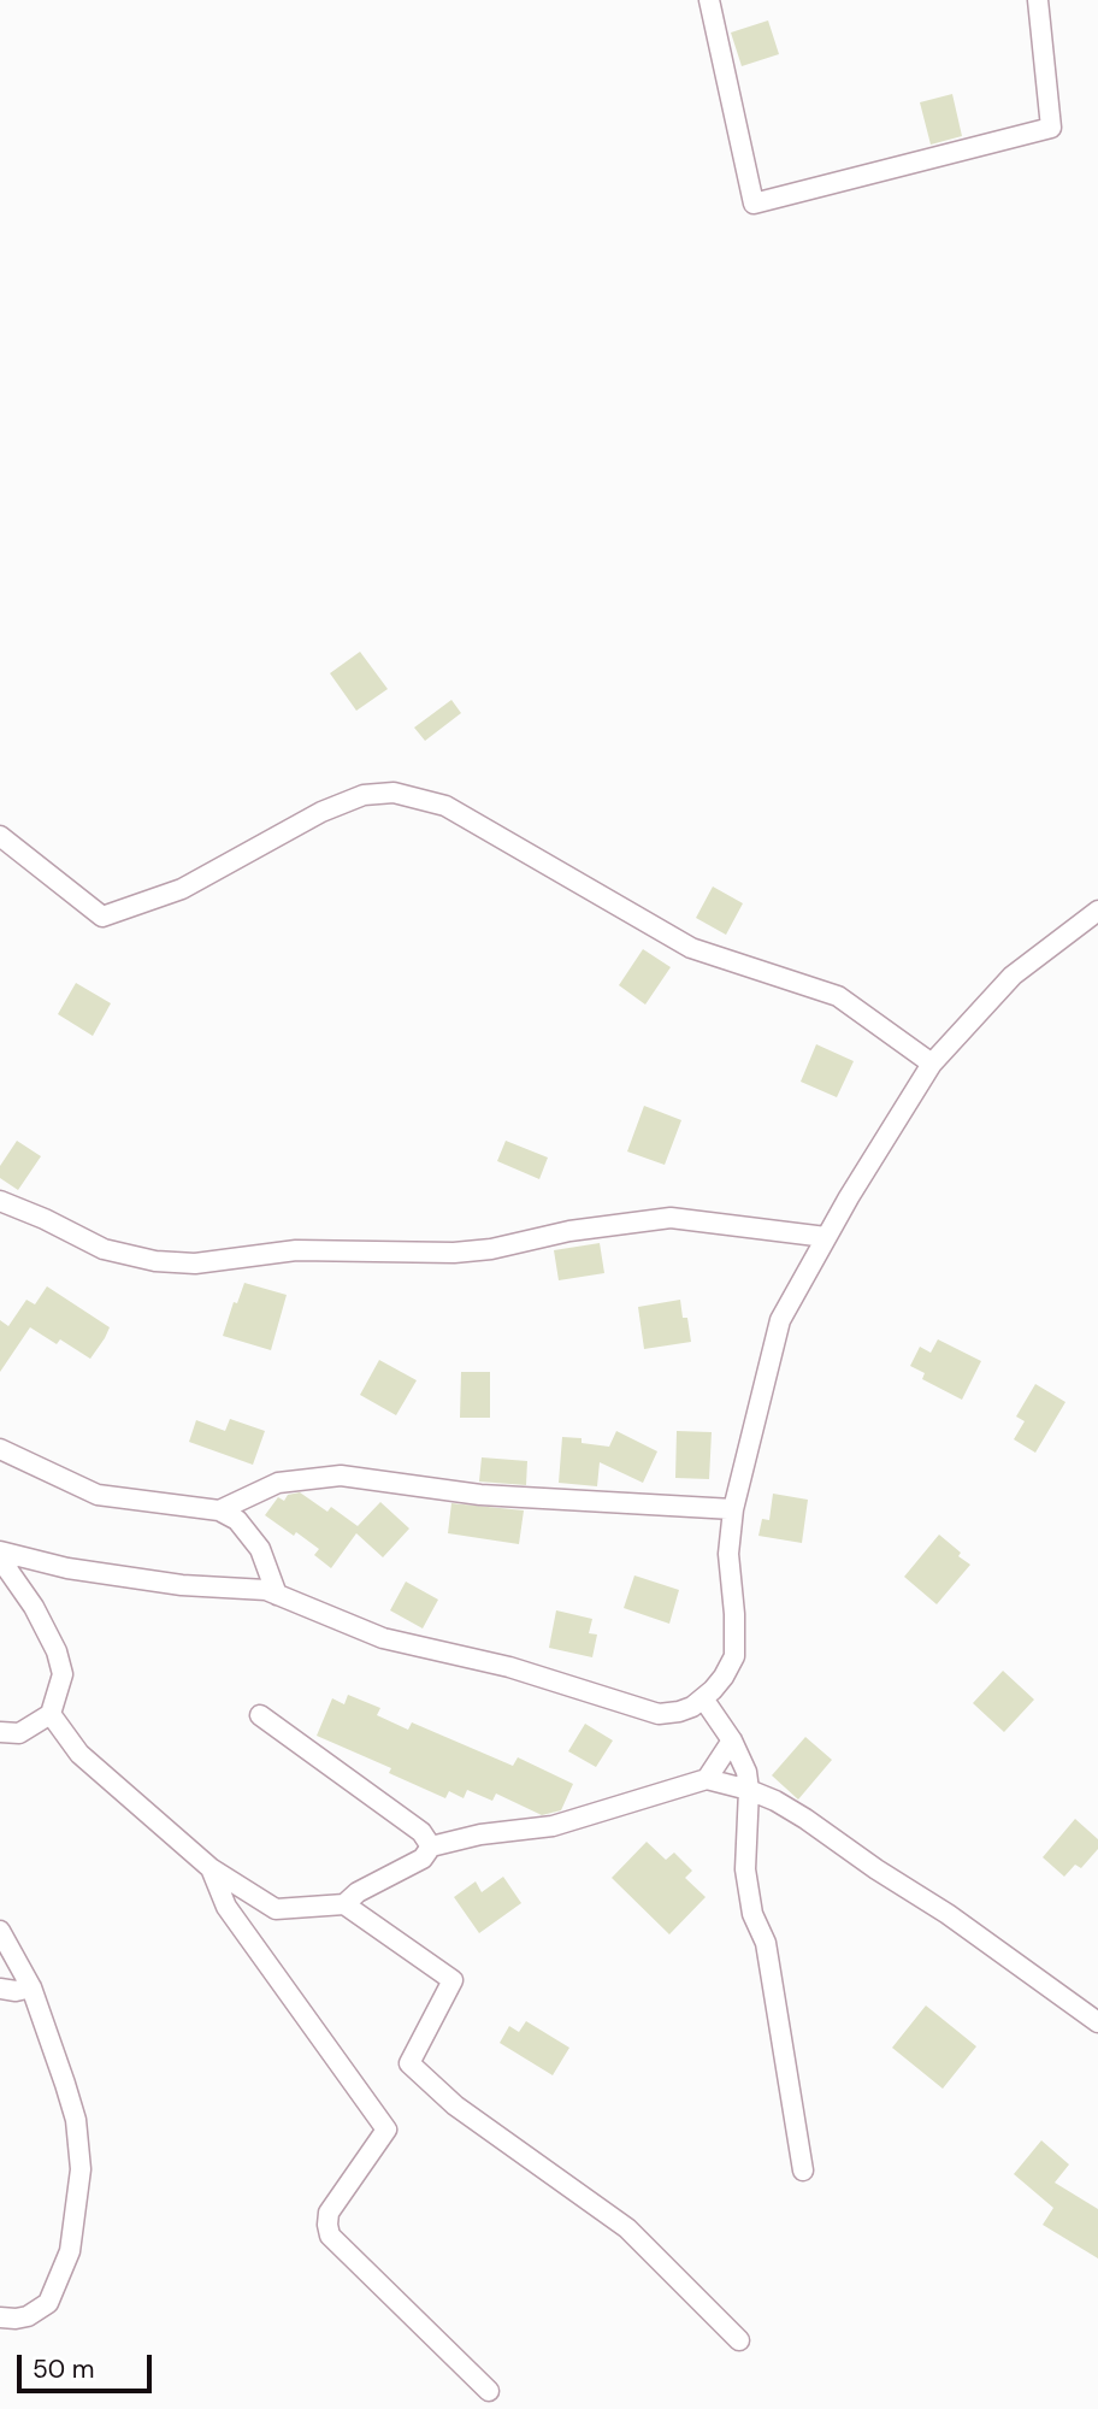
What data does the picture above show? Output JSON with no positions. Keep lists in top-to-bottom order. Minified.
{"scale_bar":"50 m"}
